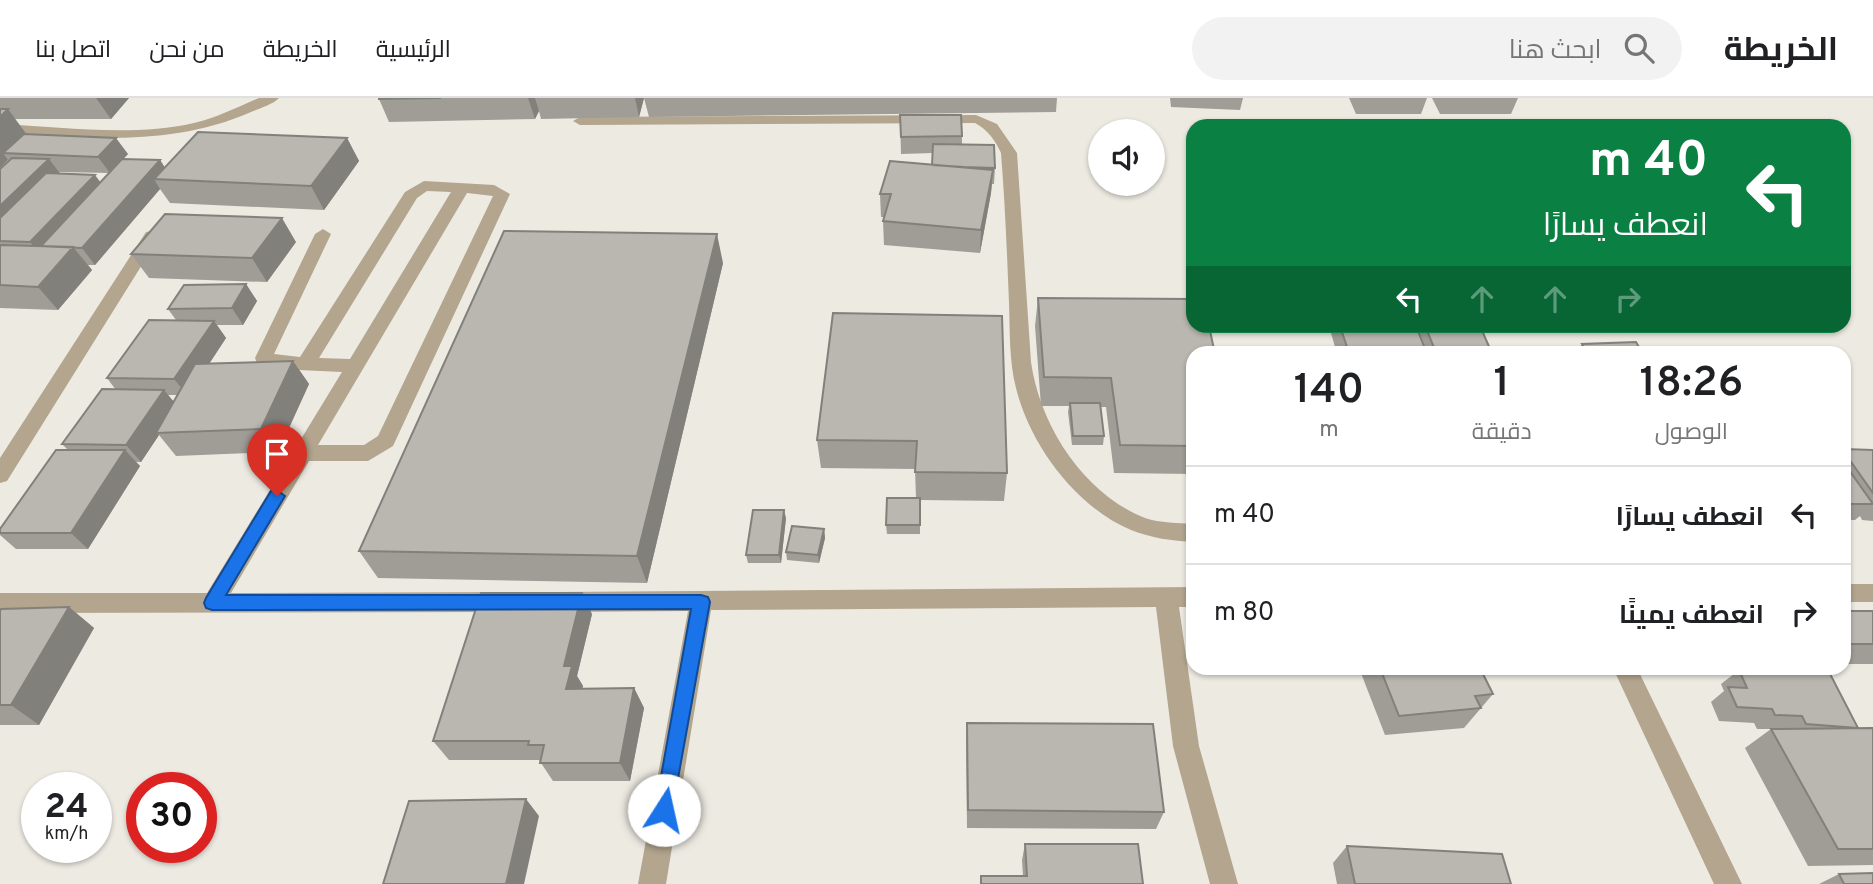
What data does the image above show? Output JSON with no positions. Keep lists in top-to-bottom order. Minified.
{"page":{"header":"الخريطة","search":"ابحث هنا","nav":["الرئيسية","الخريطة","من نحن","اتصل بنا"],"turn":["40 m","انعطف يسارًا"],"eta":["18:26","الوصول","1","دقيقة","140","m"],"list":[{"name":"انعطف يسارًا","value":"40 m"},{"name":"انعطف يمينًا","value":"80 m"}],"speed":"24 km/h","limit":"30"}}
